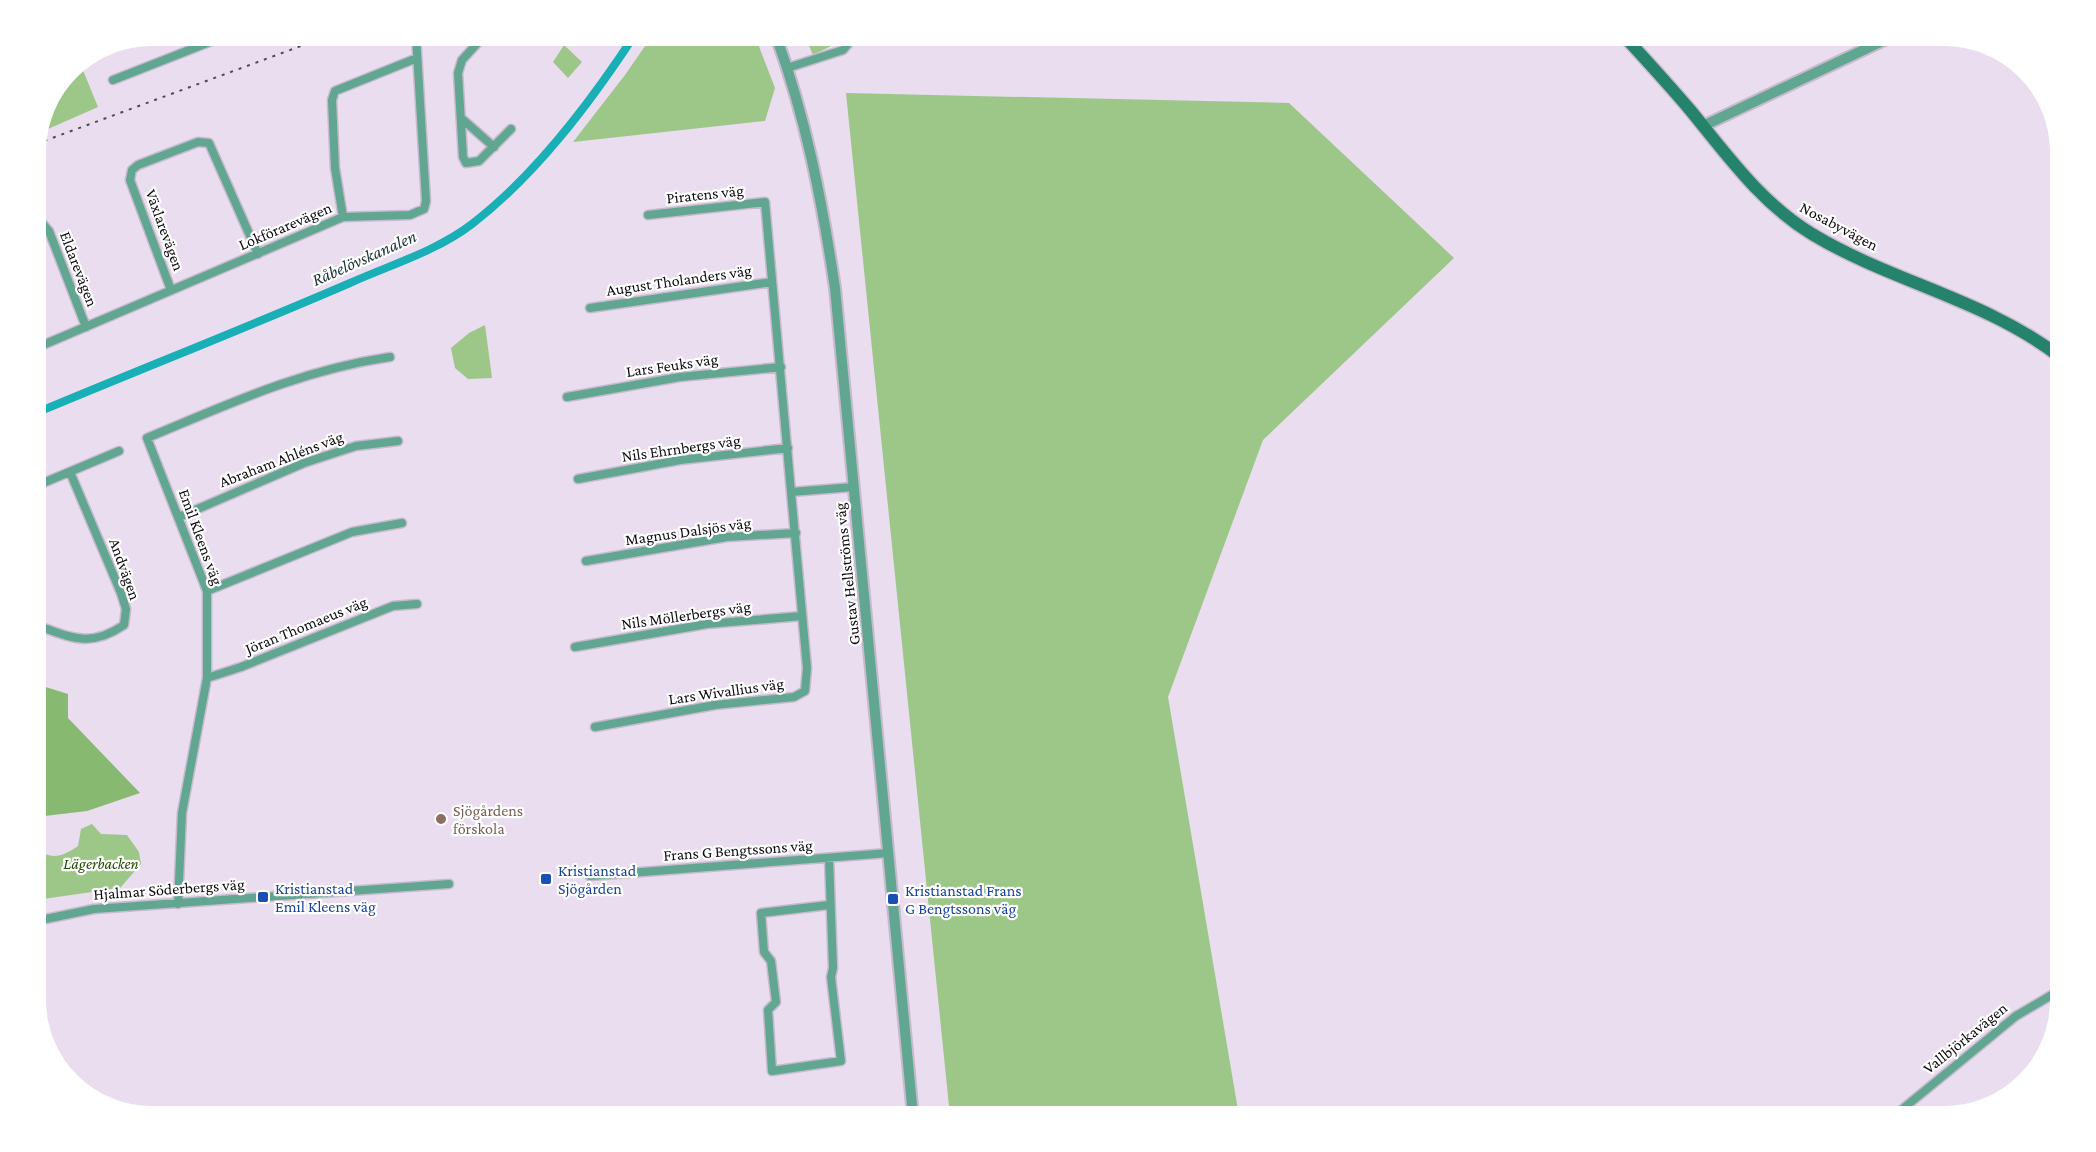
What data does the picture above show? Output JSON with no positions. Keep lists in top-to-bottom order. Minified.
{"streets":{"main road":["Nosabyvägen"],"street":["Piratens väg","Lokförarevägen","Växlarevägen","Eldarevägen","August Tholanders väg","Lars Feuks väg","Nils Ehrnbergs väg","Abraham Ahléns väg","Magnus Dalsjös väg","Emil Kleens väg","Andvägen","Gustav Hellströms väg","Nils Möllerbergs väg","Jöran Thomaeus väg","Lars Wivallius väg","Frans G Bengtssons väg","Hjalmar Söderbergs väg","Vallbjörkavägen"]},"crossings":[["Piratens väg","Lars Wivallius väg"],["Lokförarevägen","Växlarevägen"],["Lokförarevägen","Eldarevägen"],["August Tholanders väg","Lars Wivallius väg"],["Lars Feuks väg","Lars Wivallius väg"],["Nils Ehrnbergs väg","Lars Wivallius väg"],["Abraham Ahléns väg","Emil Kleens väg"],["Magnus Dalsjös väg","Lars Wivallius väg"],["Emil Kleens väg","Jöran Thomaeus väg"],["Emil Kleens väg","Hjalmar Söderbergs väg"],["Gustav Hellströms väg","Frans G Bengtssons väg"],["Nils Möllerbergs väg","Lars Wivallius väg"]],"water":["Råbelövskanalen"],"parks":["Lägerbacken"],"places":{"other":["Sjögårdens förskola"],"transit":["Kristianstad Sjögården","Kristianstad Emil Kleens väg","Kristianstad Frans G Bengtssons väg"]}}
